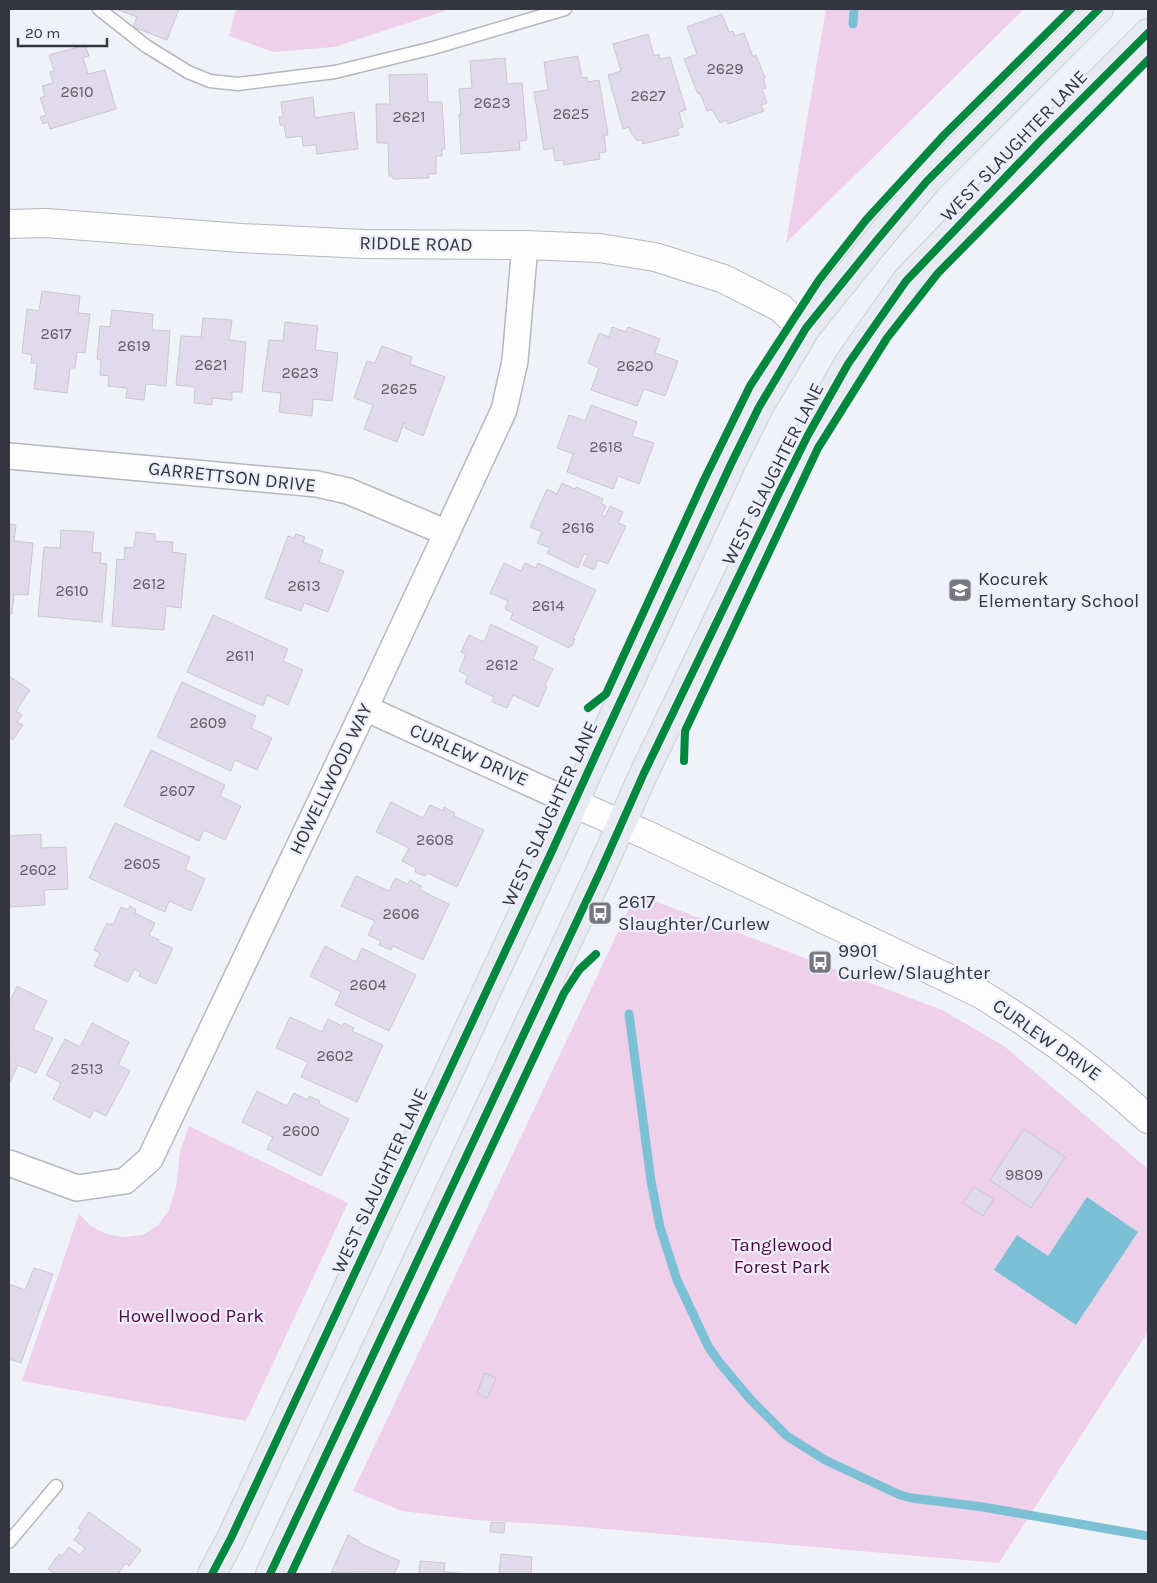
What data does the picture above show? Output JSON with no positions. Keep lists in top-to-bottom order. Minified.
{"streets":{"main road":["WEST SLAUGHTER LANE"],"street":["RIDDLE ROAD","GARRETTSON DRIVE","CURLEW DRIVE","HOWELLWOOD WAY"]},"crossings":[["WEST SLAUGHTER LANE","RIDDLE ROAD"],["WEST SLAUGHTER LANE","CURLEW DRIVE"],["RIDDLE ROAD","HOWELLWOOD WAY"],["GARRETTSON DRIVE","HOWELLWOOD WAY"],["CURLEW DRIVE","HOWELLWOOD WAY"]],"parks":["Tanglewood Forest Park","Howellwood Park"],"places":{"school or university":["Kocurek Elementary School"],"bus stop":["2617 Slaughter/Curlew","9901 Curlew/Slaughter"]},"house_numbers":["2629","2610","2627","2623","2625","2621","2617","2619","2621","2620","2623","2625","2618","2616","2612","2613","2610","2614","2611","2612","2609","2607","2608","2605","2602","2606","2604","2602","2513","2600","9809"],"scale_bar":"20 m"}
